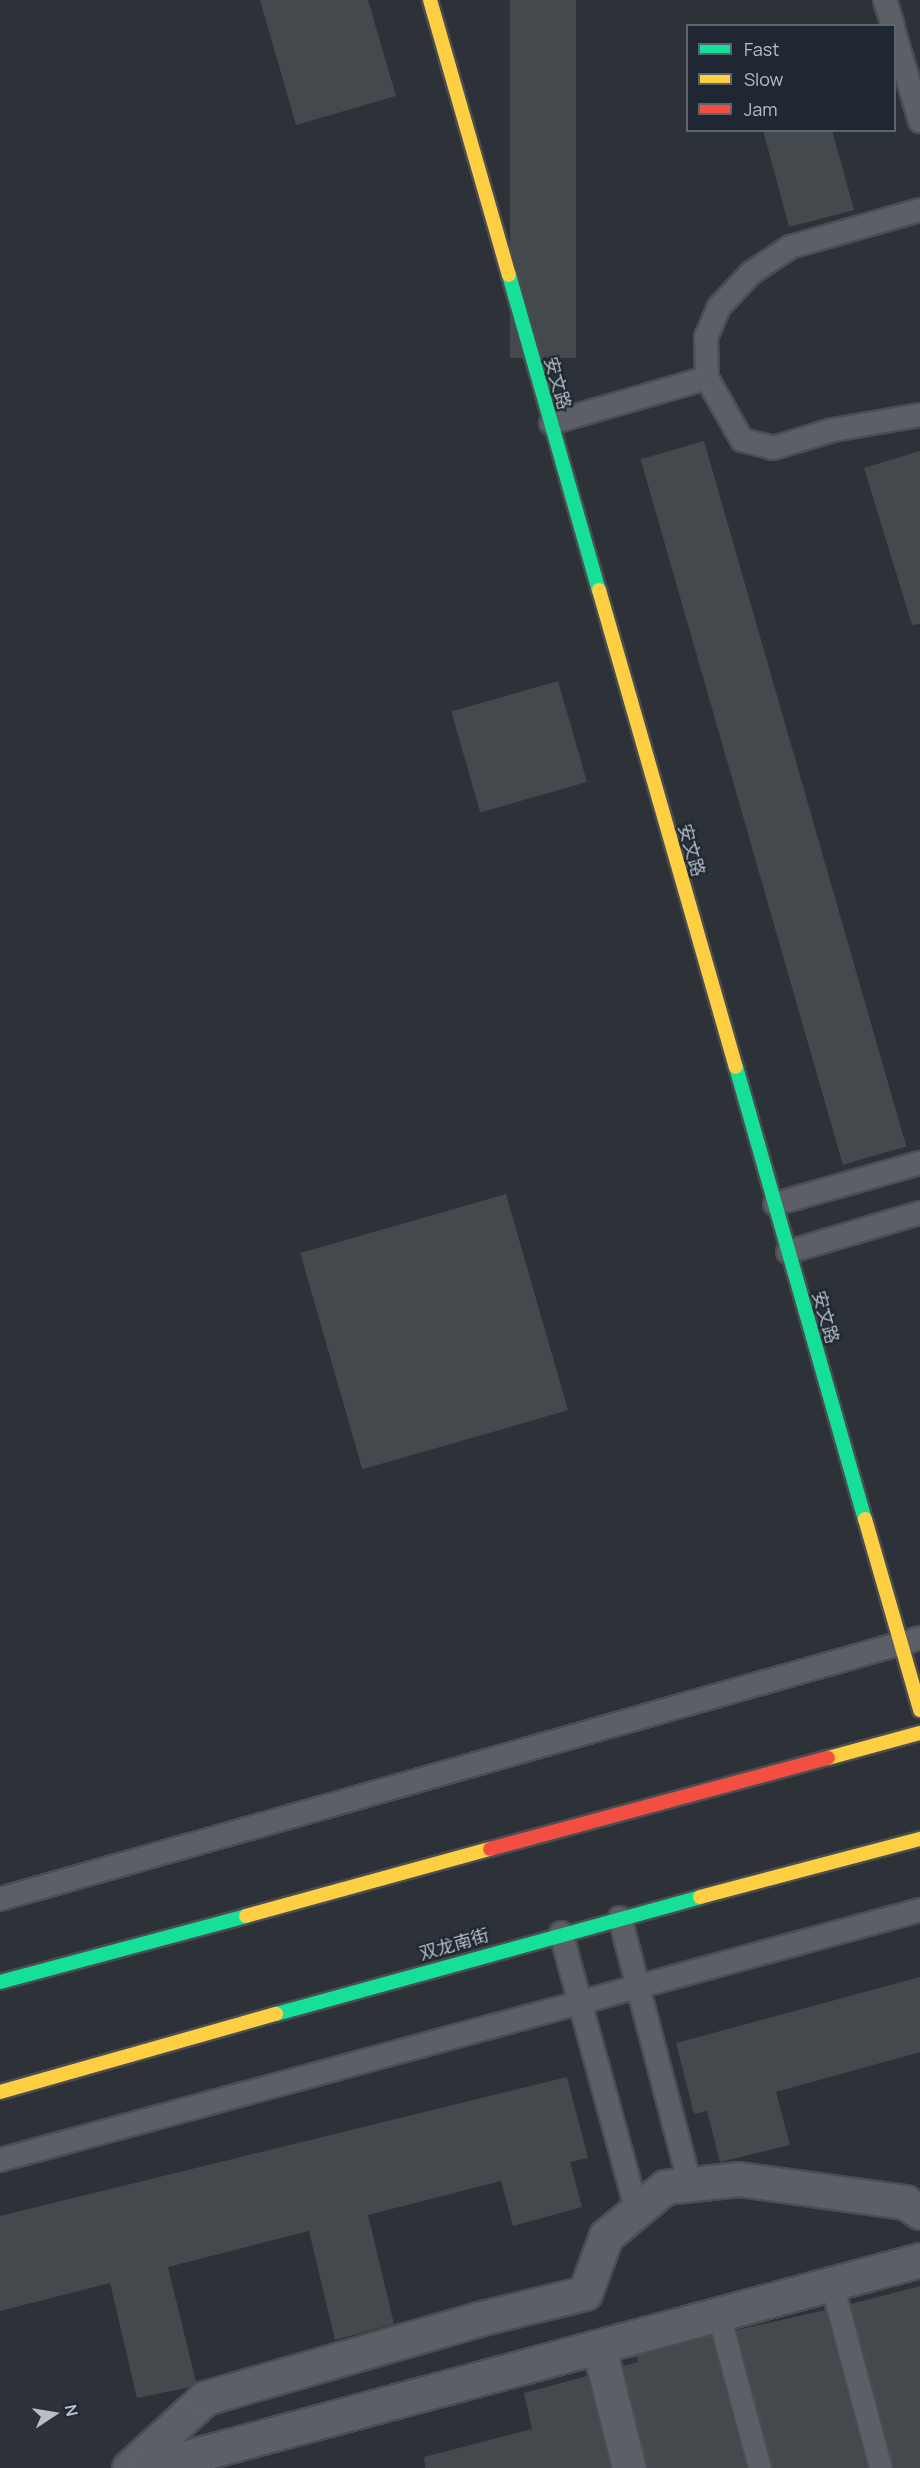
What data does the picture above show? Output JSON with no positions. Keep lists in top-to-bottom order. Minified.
{"streets":{"main road":["安文路","双龙南街"]},"legend":["Fast","Slow","Jam"],"north":"right"}
